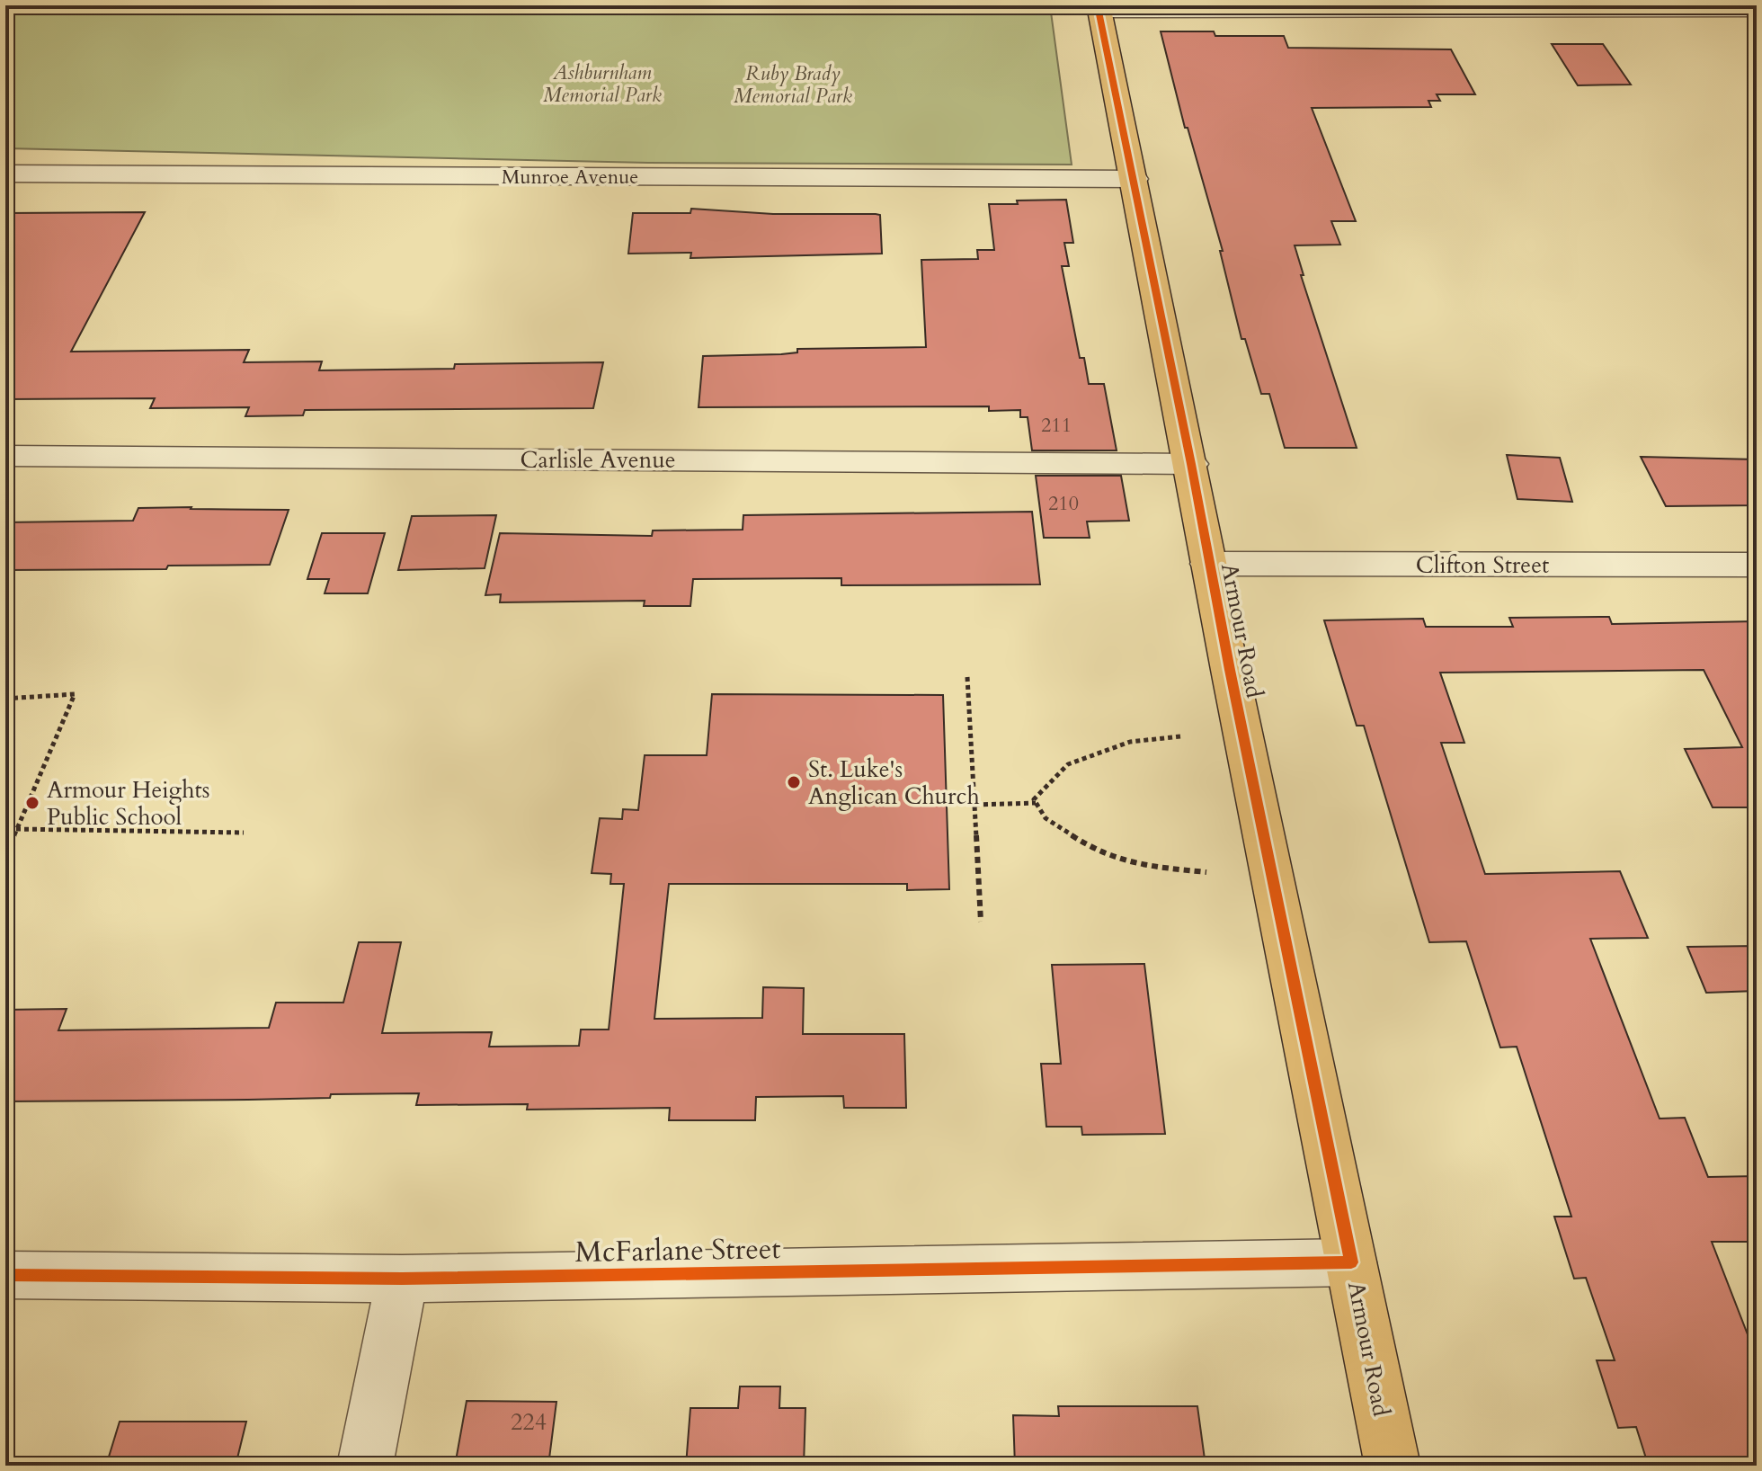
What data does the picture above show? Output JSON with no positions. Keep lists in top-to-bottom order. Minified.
{"streets":{"main road":["Armour Road"],"street":["Munroe Avenue","Carlisle Avenue","Clifton Street","McFarlane Street"]},"crossings":[["Munroe Avenue","Armour Road"],["Carlisle Avenue","Armour Road"],["Clifton Street","Armour Road"],["Armour Road","McFarlane Street"]],"parks":["Ashburnham Memorial Park","Ruby Brady Memorial Park"],"places":["St. Luke's Anglican Church","Armour Heights Public School"],"house_numbers":["211","210","224"]}
